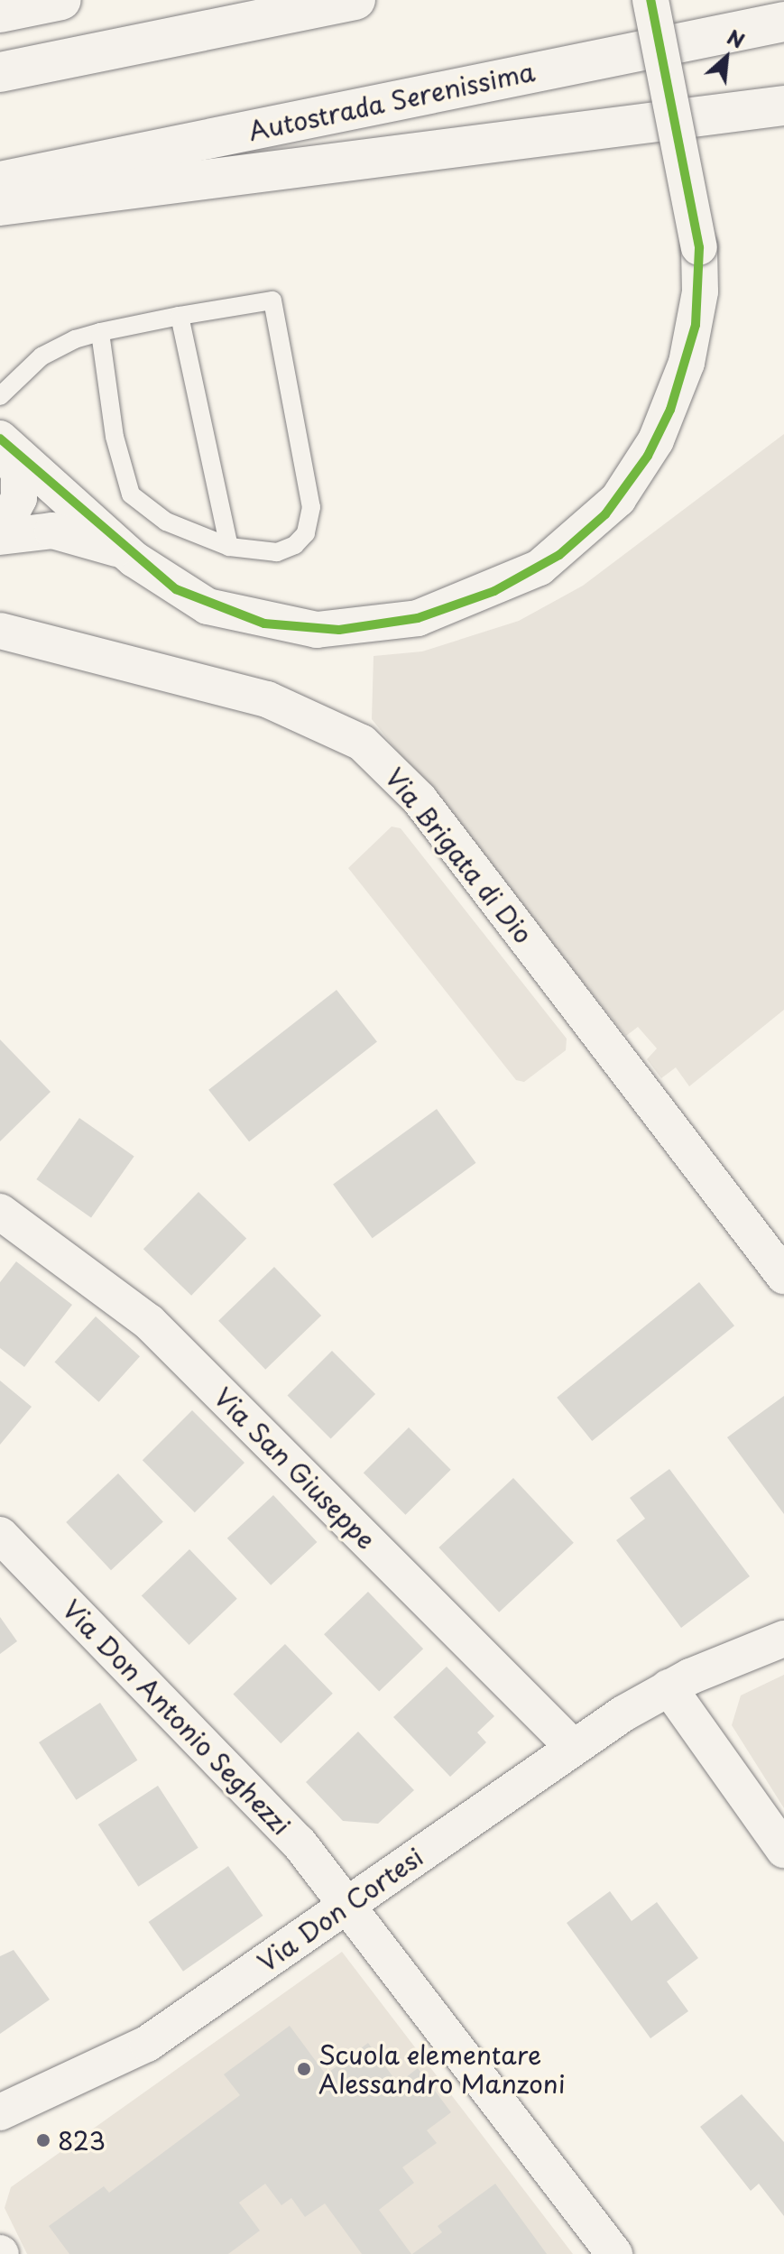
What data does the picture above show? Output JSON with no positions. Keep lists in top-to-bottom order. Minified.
{"streets":{"highway":["Autostrada Serenissima"],"street":["Via Brigata di Dio","Via San Giuseppe","Via Don Antonio Seghezzi","Via Don Cortesi"]},"crossings":[["Via San Giuseppe","Via Don Cortesi"],["Via Don Antonio Seghezzi","Via Don Cortesi"]],"places":["Scuola elementare Alessandro Manzoni","823"],"north":"top right"}
